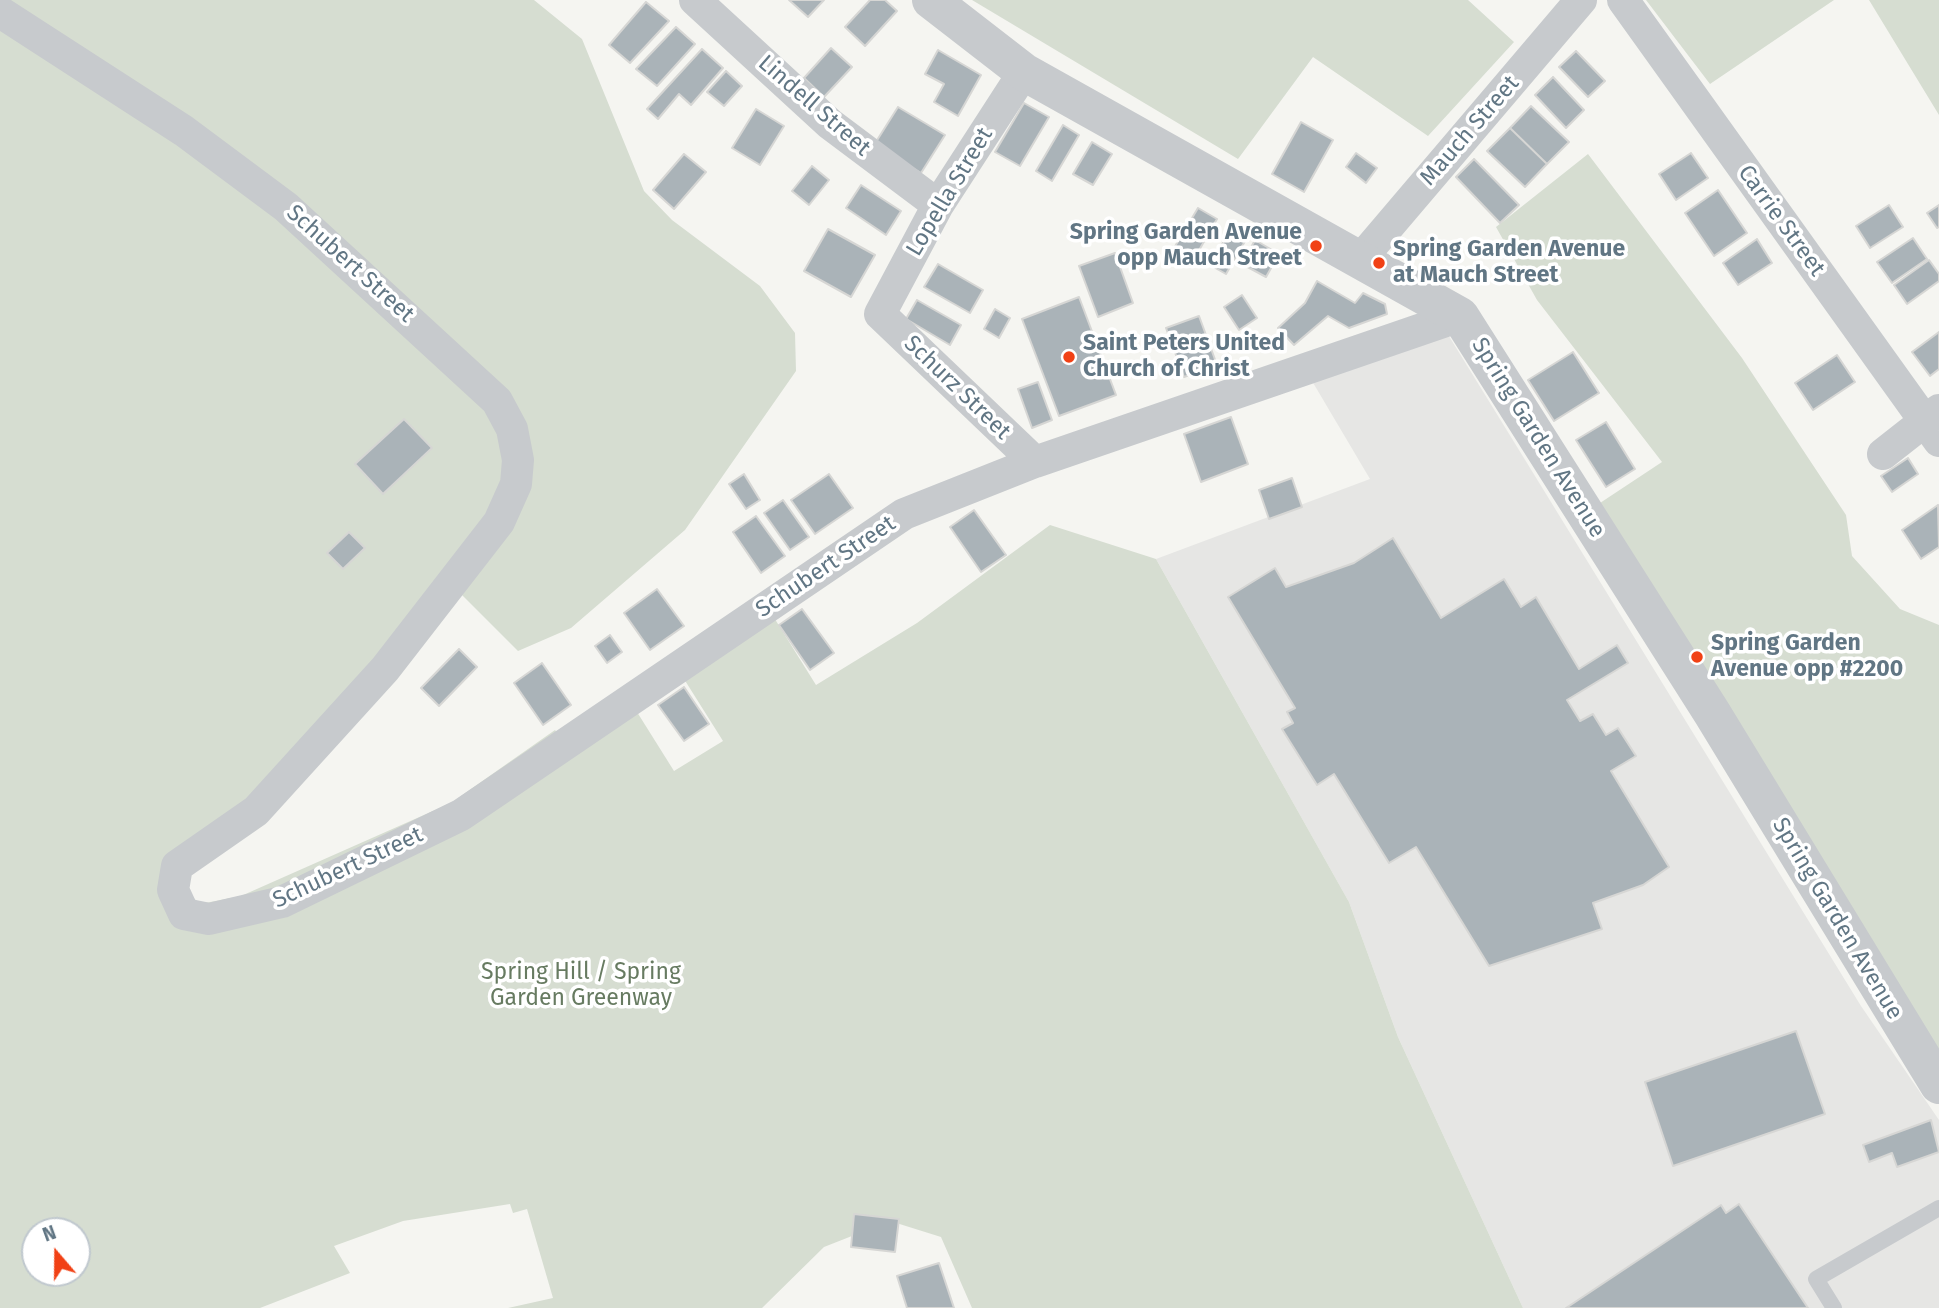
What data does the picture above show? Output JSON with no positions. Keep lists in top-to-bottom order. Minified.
{"streets":{"street":["Lindell Street","Mauch Street","Lopella Street","Carrie Street","Schubert Street","Schurz Street","Spring Garden Avenue"]},"crossings":[["Lindell Street","Lopella Street"],["Mauch Street","Spring Garden Avenue"],["Lopella Street","Schurz Street"],["Lopella Street","Spring Garden Avenue"],["Schubert Street","Schurz Street"],["Schubert Street","Spring Garden Avenue"]],"parks":["Spring Hill / Spring Garden Greenway"],"places":["Spring Garden Avenue opp Mauch Street","Spring Garden Avenue at Mauch Street","Saint Peters United Church of Christ","Spring Garden Avenue opp #2200"],"north":"top"}
